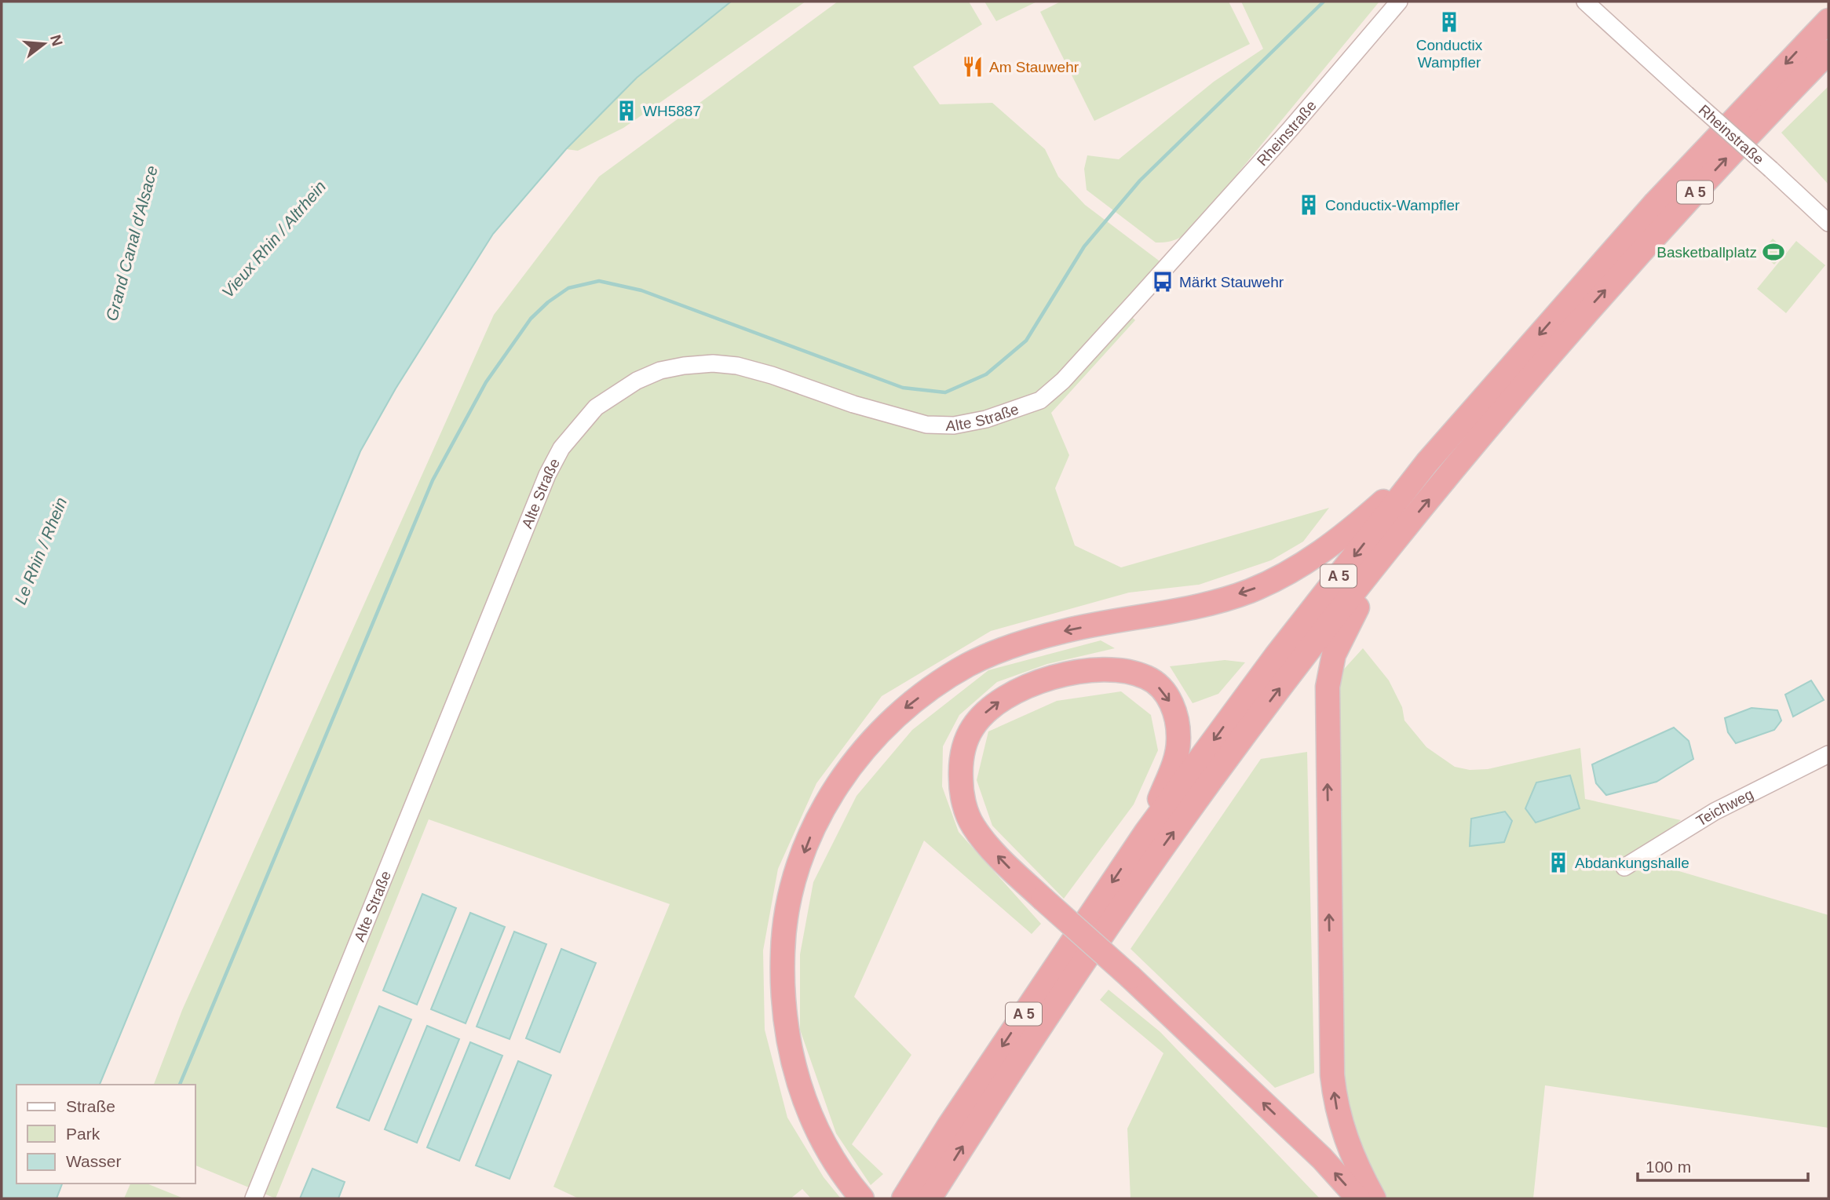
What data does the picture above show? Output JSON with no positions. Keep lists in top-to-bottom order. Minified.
{"streets":{"highway":["A 5"],"street":["Rheinstraße","Alte Straße","Teichweg"]},"crossings":[["Rheinstraße","Alte Straße"]],"water":["Vieux Rhin / Altrhein","Grand Canal d'Alsace","Le Rhin / Rhein"],"places":{"building":["Conductix Wampfler","WH5887","Conductix-Wampfler","Abdankungshalle"],"restaurant":["Am Stauwehr"],"sports":["Basketballplatz"],"bus stop":["Märkt Stauwehr"]},"legend":["Straße","Park","Wasser"],"scale_bar":"100 m","north":"right"}
